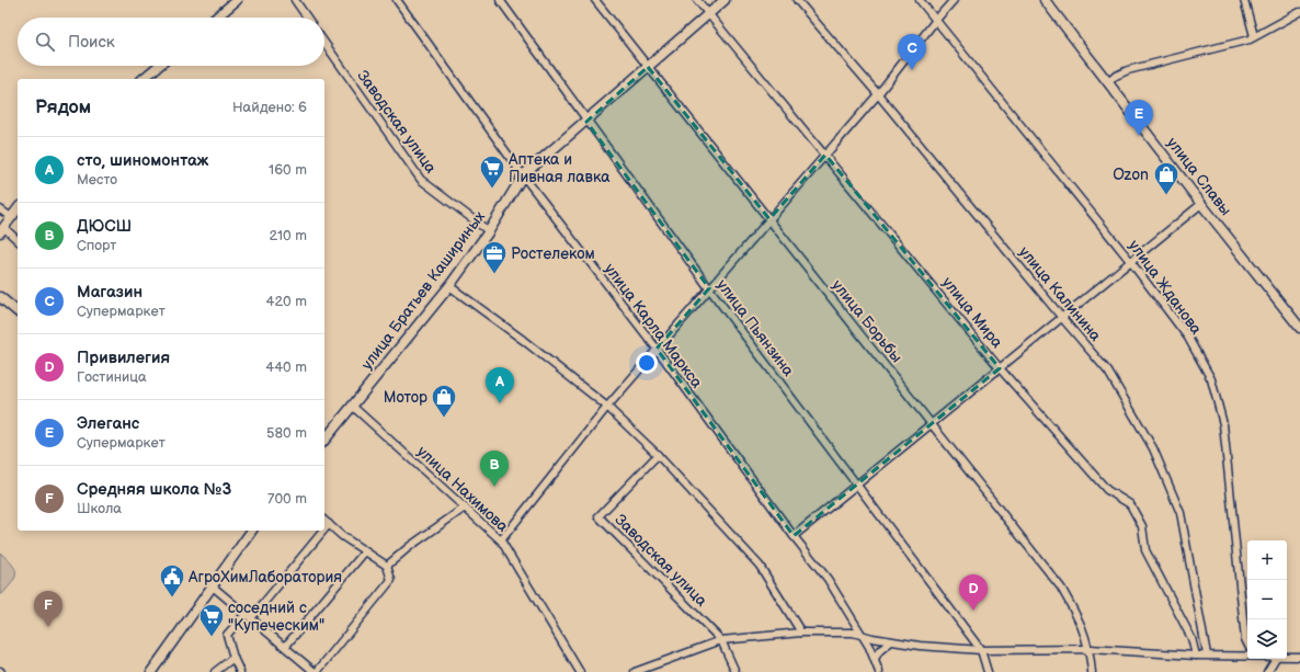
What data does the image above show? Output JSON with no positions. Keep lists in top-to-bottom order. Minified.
{"streets":{"main road":["улица Славы","улица Братьев Кашириных"],"street":["Заводская улица","улица Жданова","улица Калинина","улица Мира","улица Борьбы","улица Карла Маркса","улица Пьянзина","улица Нахимова"]},"crossings":[["Заводская улица","улица Братьев Кашириных"],["улица Братьев Кашириных","улица Мира"],["улица Братьев Кашириных","улица Борьбы"],["улица Братьев Кашириных","улица Карла Маркса"],["улица Братьев Кашириных","улица Пьянзина"],["улица Братьев Кашириных","улица Нахимова"]],"places":{"supermarket":["Аптека и Пивная лавка","соседний с \"Купеческим\""],"shop":["Ozon","Мотор"],"office":["Ростелеком"],"public building":["АгроХимЛаборатория"]},"page":{"search":"Поиск","pins":["C","E","A","B","D","F"],"heading":["Рядом","Найдено: 6"],"list":[{"mark":"A","name":"сто, шиномонтаж","note":"Место","value":"160 m"},{"mark":"B","name":"ДЮСШ","note":"Спорт","value":"210 m"},{"mark":"C","name":"Магазин","note":"Супермаркет","value":"420 m"},{"mark":"D","name":"Привилегия","note":"Гостиница","value":"440 m"},{"mark":"E","name":"Элеганс","note":"Супермаркет","value":"580 m"},{"mark":"F","name":"Средняя школа №3","note":"Школа","value":"700 m"}],"map_buttons":["+","−"]}}
